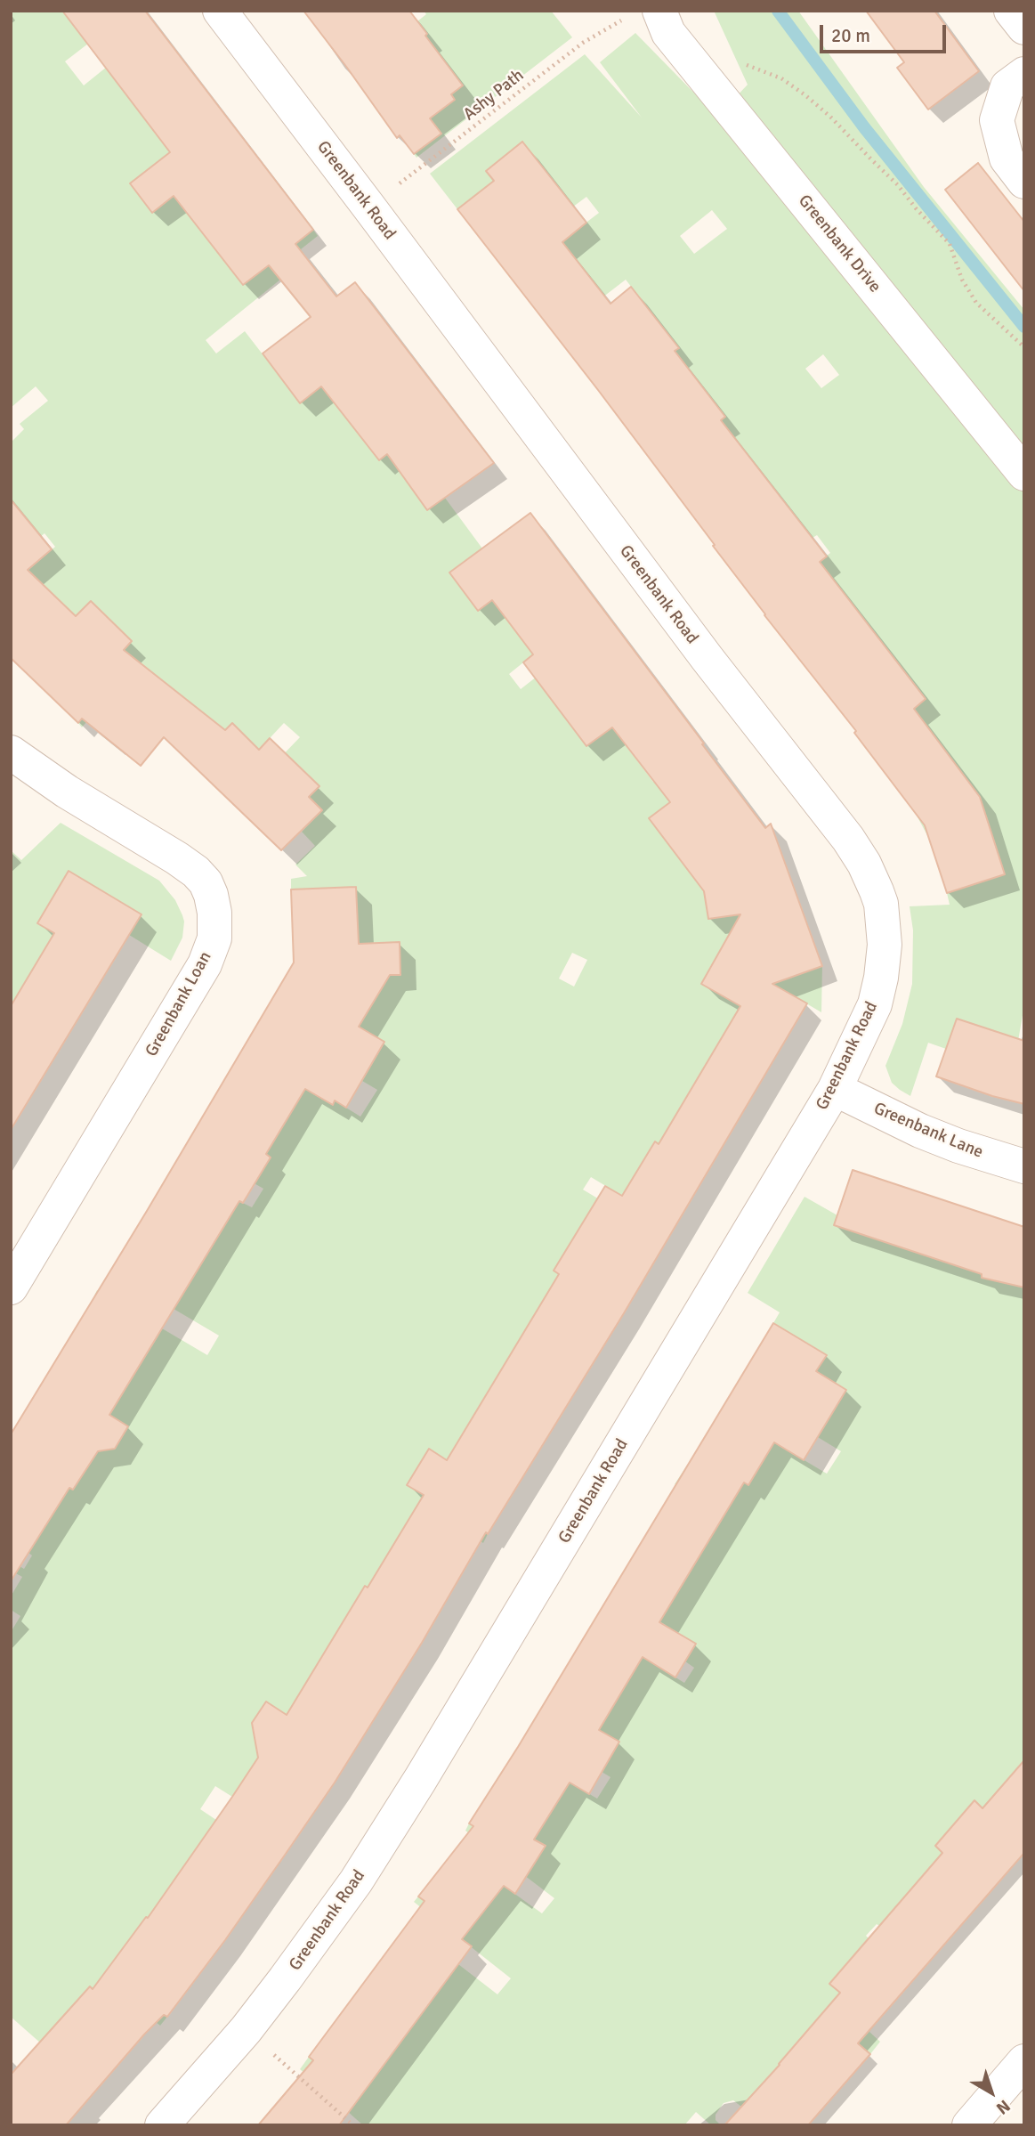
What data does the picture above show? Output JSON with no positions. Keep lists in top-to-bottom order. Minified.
{"streets":{"street":["Greenbank Road","Greenbank Drive","Greenbank Loan","Greenbank Lane"],"path":["Ashy Path"]},"crossings":[["Ashy Path","Greenbank Road"],["Ashy Path","Greenbank Drive"],["Greenbank Road","Greenbank Lane"]],"scale_bar":"20 m","north":"bottom right"}
